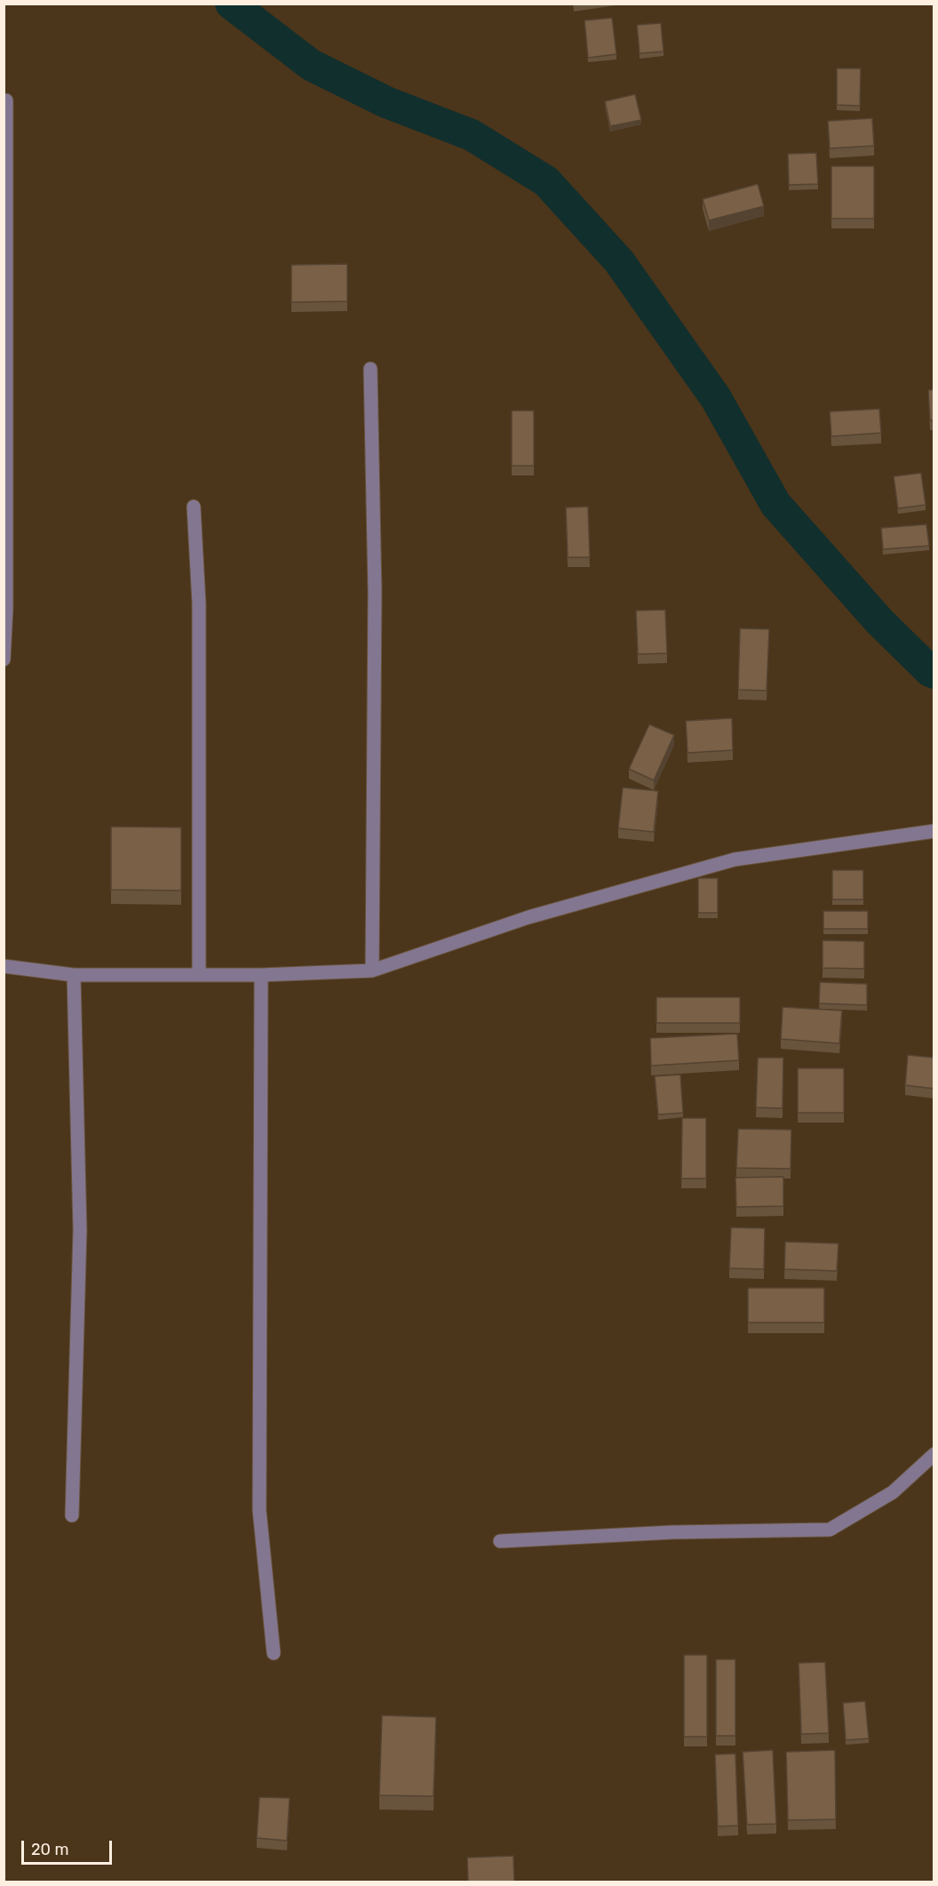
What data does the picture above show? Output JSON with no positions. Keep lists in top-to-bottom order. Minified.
{"scale_bar":"20 m"}
